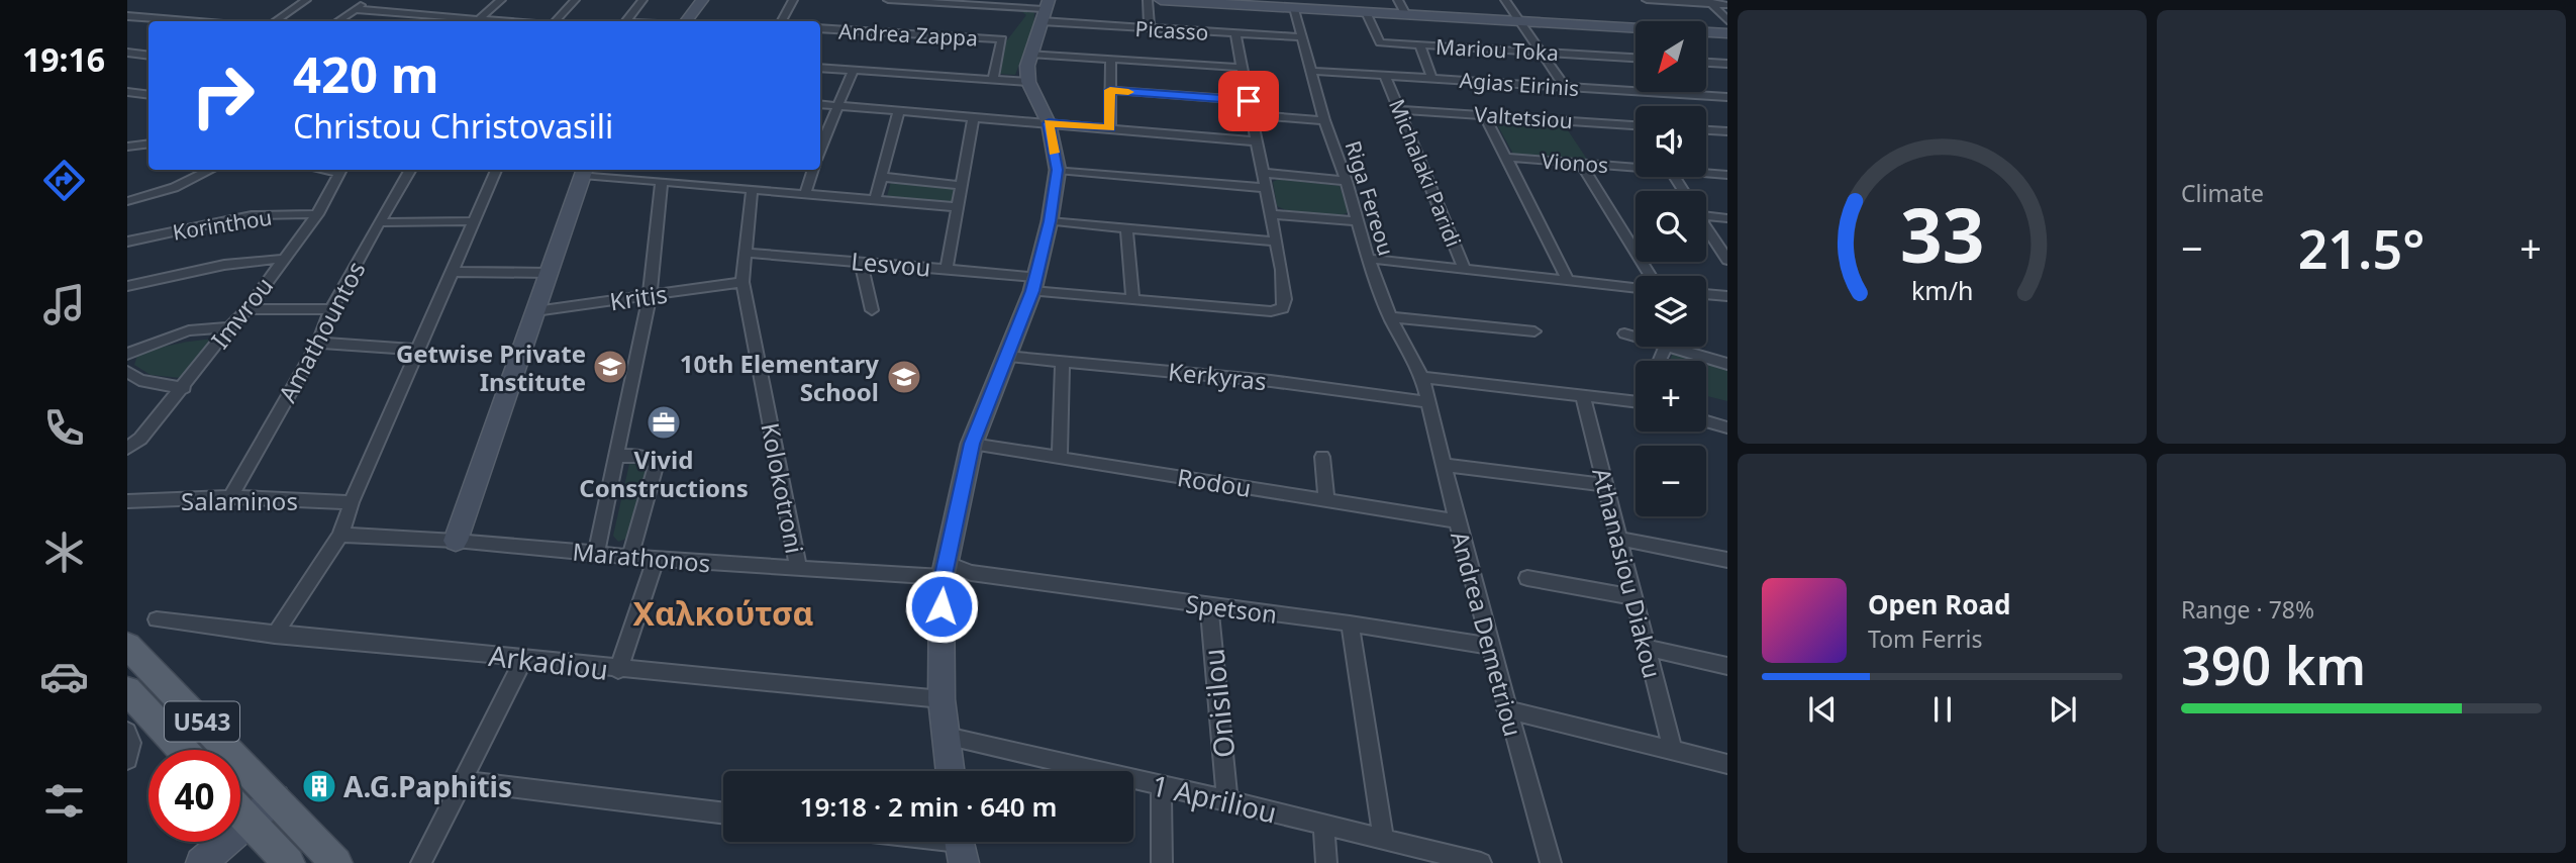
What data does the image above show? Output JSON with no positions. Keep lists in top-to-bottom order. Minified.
{"streets":{"main road":["U543"],"street":["Picasso","Andrea Zappa","Mariou Toka","Agias Eirinis","Valtetsiou","Vionos","Michalaki Paridi","Riga Fereou","Korinthou","Lesvou","Kritis","Imvrou","Amathountos","Kerkyras","Rodou","Kolokotroni","Salaminos","Marathonos","Athanasiou Diakou","Spetson","Andrea Demetriou","Arkadiou","Onisilou","1 Apriliou"]},"crossings":[["Picasso","Riga Fereou"],["Agias Eirinis","Michalaki Paridi"],["Agias Eirinis","Riga Fereou"],["Valtetsiou","Michalaki Paridi"],["Riga Fereou","Kerkyras"],["Riga Fereou","Andrea Demetriou"],["Korinthou","Imvrou"],["Lesvou","Kolokotroni"],["Kritis","Kolokotroni"],["Amathountos","Salaminos"],["Kerkyras","Andrea Demetriou"],["Rodou","Andrea Demetriou"],["Kolokotroni","Marathonos"],["Marathonos","Spetson"],["Spetson","Andrea Demetriou"],["Spetson","Onisilou"],["Onisilou","1 Apriliou"]],"districts":["Χαλκούτσα"],"places":{"school or university":["Getwise Private Institute","10th Elementary School"],"office":["Vivid Constructions"],"building":["A.G.Paphitis"]},"north":"bottom left","page":{"tabs":"19:16","tile":["Climate",["Range · 78%","390 km"]],"map_buttons":["+","−"],"turn":["420 m","Christou Christovasili"],"heat":["−","21.5°","+"],"song":["Open Road","Tom Ferris"],"limit":"40","trip":"19:18 · 2 min · 640 m","gauge":["33","km/h"]}}
